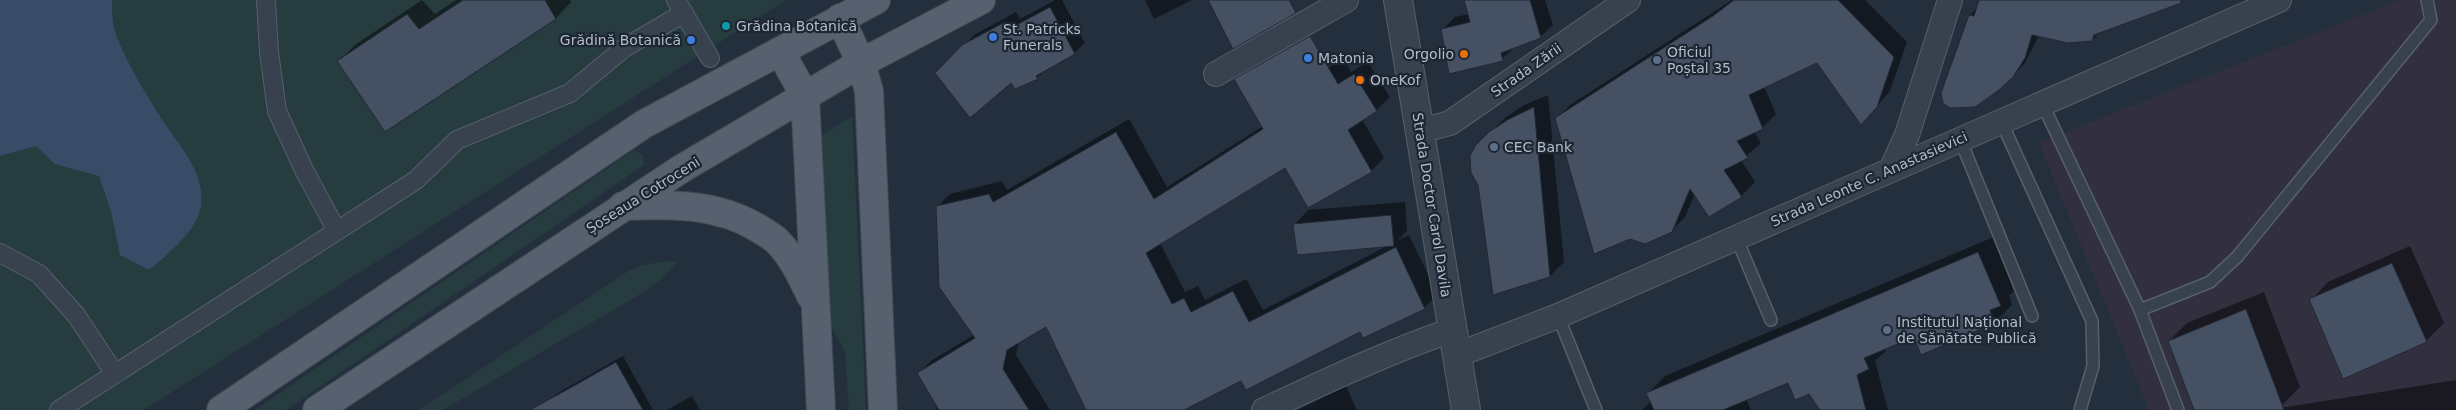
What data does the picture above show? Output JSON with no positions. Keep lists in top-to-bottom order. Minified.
{"streets":{"main road":["Șoseaua Cotroceni"],"street":["Strada Zării","Strada Leonte C. Anastasievici","Strada Doctor Carol Davila"]},"crossings":[["Strada Zării","Strada Doctor Carol Davila"],["Strada Leonte C. Anastasievici","Strada Doctor Carol Davila"]],"places":["Grădina Botanică","St. Patricks Funerals","Grădină Botanică","Orgolio","Matonia","Oficiul Poștal 35","OneKof","CEC Bank","Institutul Național de Sănătate Publică"]}
